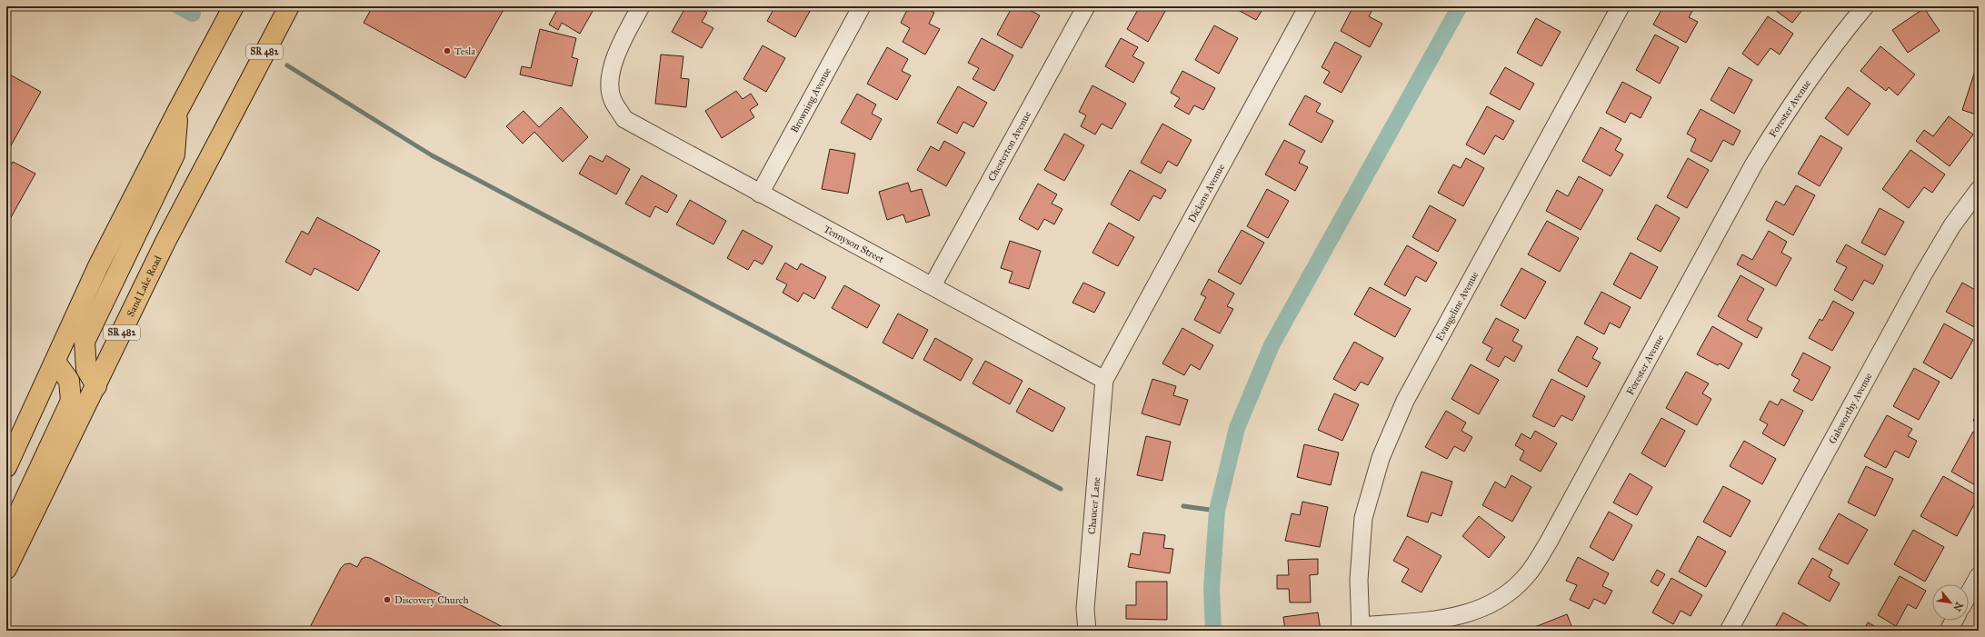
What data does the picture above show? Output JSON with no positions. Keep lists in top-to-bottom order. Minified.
{"streets":{"main road":["SR 482","Sand Lake Road"],"street":["Browning Avenue","Forester Avenue","Chesterton Avenue","Dickens Avenue","Tennyson Street","Evangeline Avenue","Galsworthy Avenue","Chaucer Lane"]},"crossings":[["Browning Avenue","Tennyson Street"],["Forester Avenue","Evangeline Avenue"],["Chesterton Avenue","Tennyson Street"],["Dickens Avenue","Tennyson Street"],["Dickens Avenue","Chaucer Lane"],["Tennyson Street","Chaucer Lane"]],"places":["Tesla","Discovery Church"],"north":"bottom right"}
